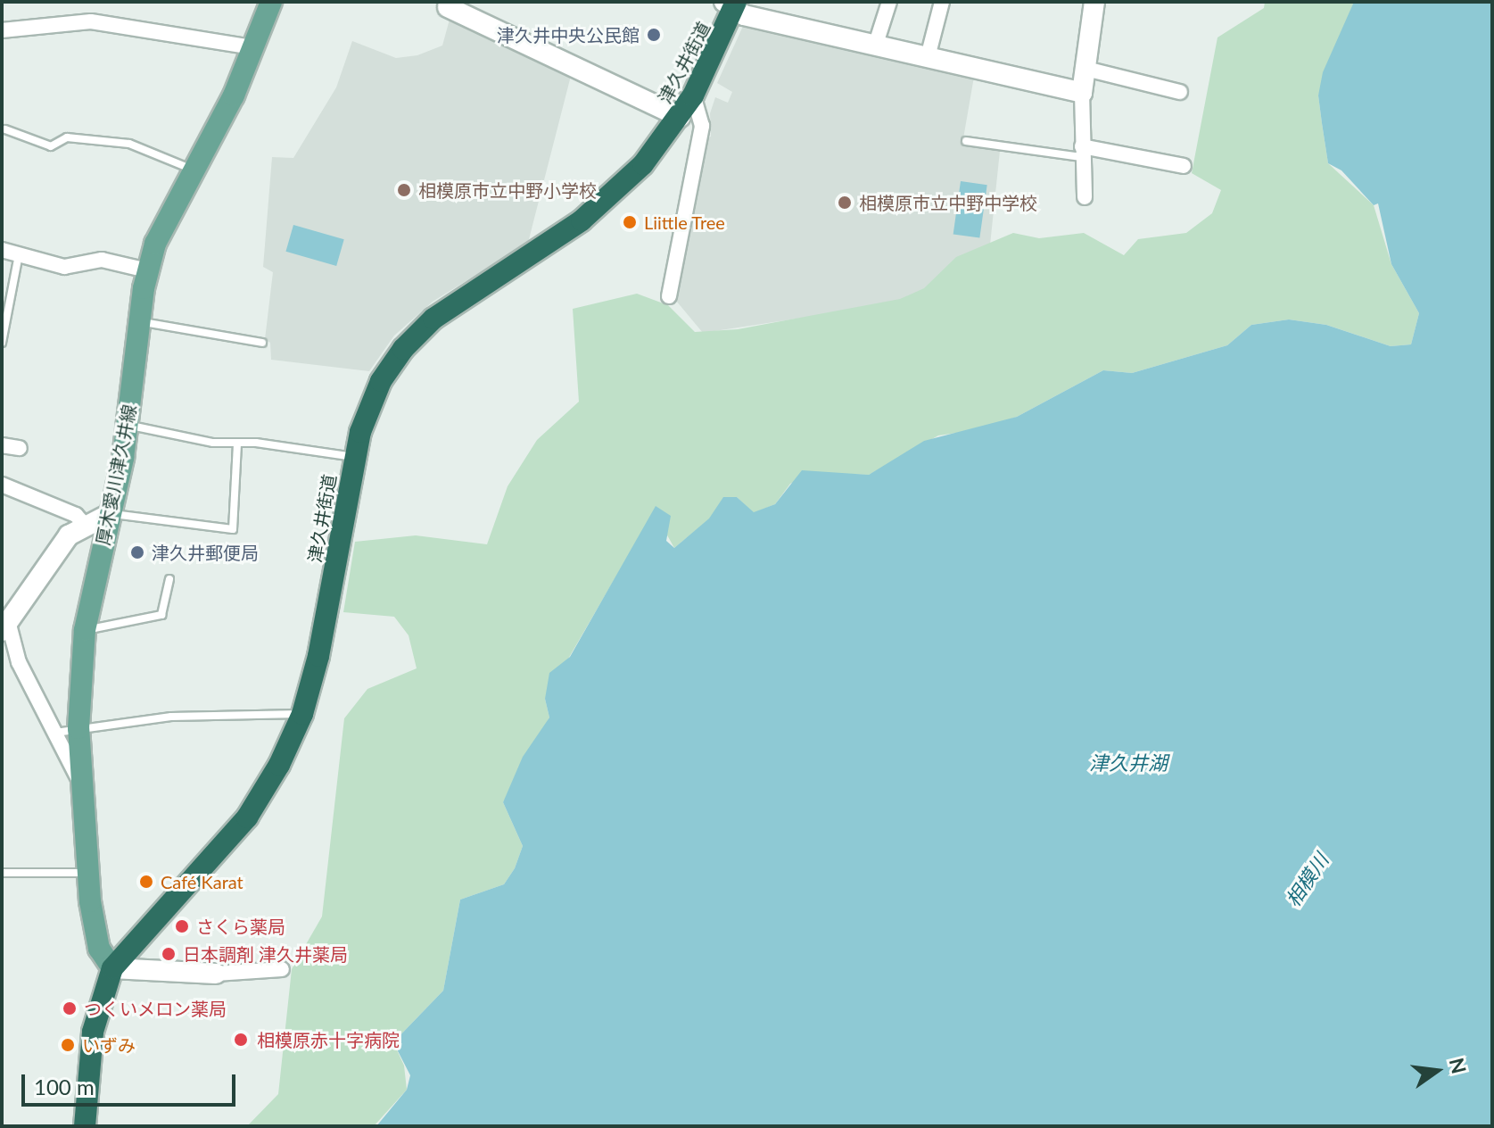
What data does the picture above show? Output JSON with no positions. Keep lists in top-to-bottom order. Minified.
{"streets":{"highway":["津久井街道"],"main road":["厚木愛川津久井線"]},"crossings":[["津久井街道","厚木愛川津久井線"]],"water":["津久井湖","相模川"],"places":["津久井中央公民館","相模原市立中野小学校","相模原市立中野中学校","Liittle Tree","津久井郵便局","Café Karat","さくら薬局","日本調剤 津久井薬局","つくいメロン薬局","相模原赤十字病院","いずみ"],"scale_bar":"100 m","north":"right"}
